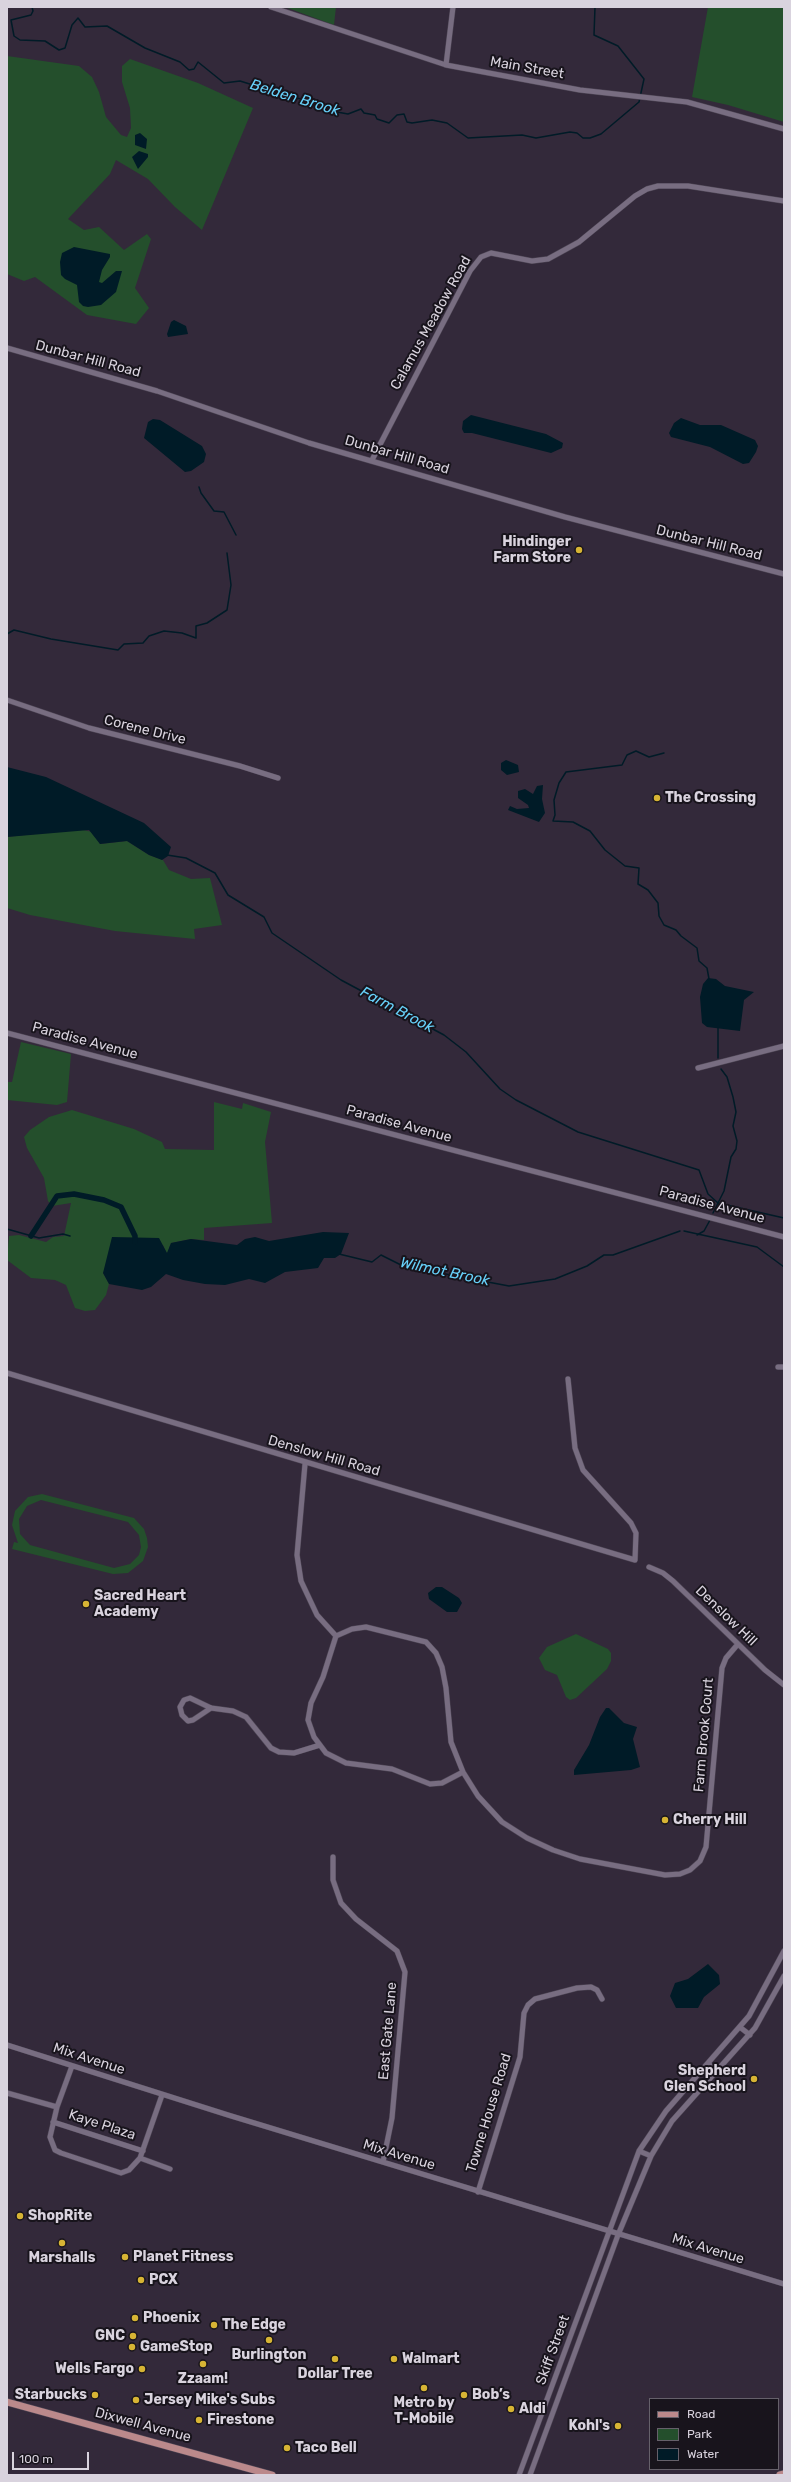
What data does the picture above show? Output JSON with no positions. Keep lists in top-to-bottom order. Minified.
{"streets":{"main road":["Dixwell Avenue"],"street":["Main Street","Calamus Meadow Road","Dunbar Hill Road","Corene Drive","Paradise Avenue","Denslow Hill Road","Denslow Hill","Farm Brook Court","East Gate Lane","Mix Avenue","Towne House Road","Kaye Plaza","Skiff Street"]},"crossings":[["Calamus Meadow Road","Dunbar Hill Road"],["Denslow Hill","Farm Brook Court"],["East Gate Lane","Mix Avenue"],["Mix Avenue","Towne House Road"],["Mix Avenue","Kaye Plaza"],["Mix Avenue","Skiff Street"]],"water":["Belden Brook","Farm Brook","Wilmot Brook"],"places":["Hindinger Farm Store","The Crossing","Sacred Heart Academy","Cherry Hill","Shepherd Glen School","ShopRite","Marshalls","Planet Fitness","PCX","Phoenix","The Edge","GNC","Burlington","GameStop","Dollar Tree","Walmart","Zzaam!","Wells Fargo","Metro by T-Mobile","Starbucks","Bob’s","Jersey Mike's Subs","Aldi","Firestone","Kohl's","Taco Bell"],"legend":["Road","Park","Water"],"scale_bar":"100 m"}
